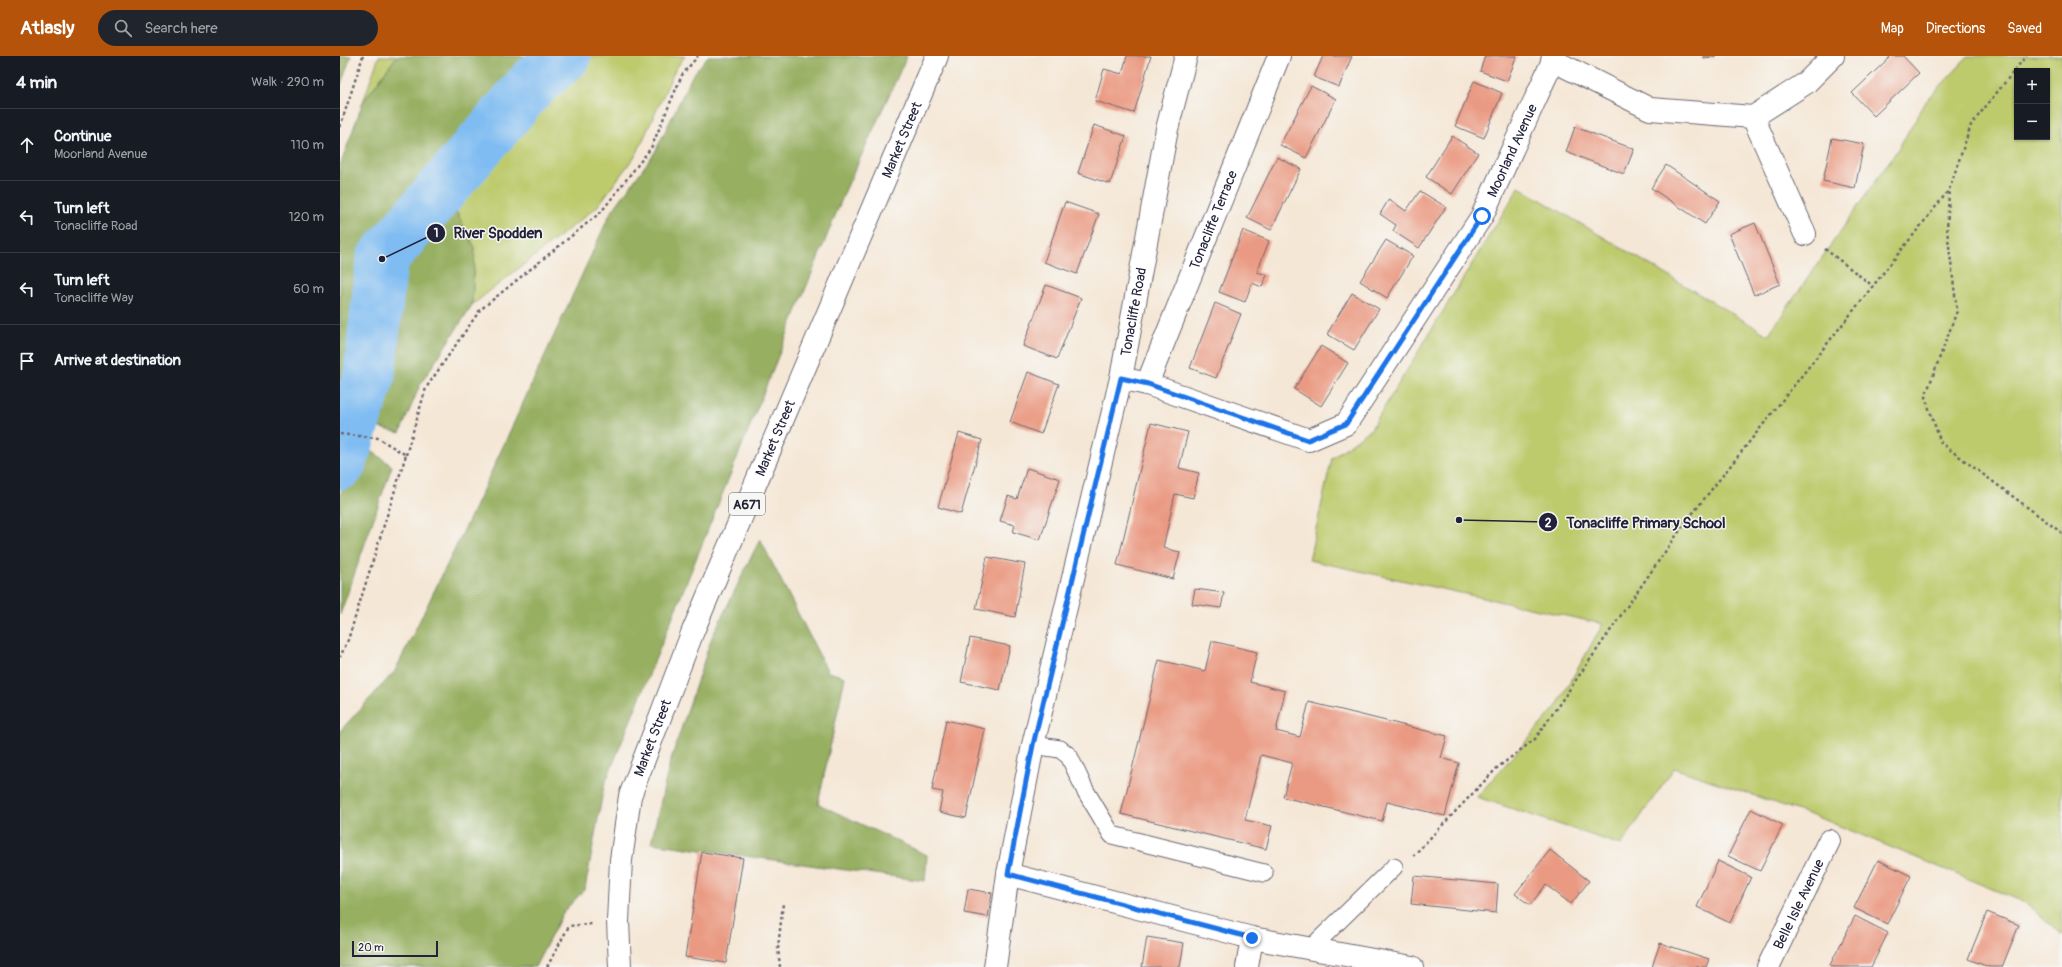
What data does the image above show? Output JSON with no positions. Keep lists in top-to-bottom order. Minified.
{"streets":{"street":["Market Street","Moorland Avenue","Tonacliffe Terrace","Tonacliffe Road","A671","Belle Isle Avenue"]},"crossings":[["Moorland Avenue","Tonacliffe Terrace"],["Moorland Avenue","Tonacliffe Road"]],"places":["River Spodden","Tonacliffe Primary School"],"scale_bar":"20 m","page":{"header":"Atlasly","search":"Search here","nav":["Map","Directions","Saved"],"heading":["4 min","Walk · 290 m"],"map_buttons":["+","−"],"list":[["Continue","Moorland Avenue","110 m"],["Turn left","Tonacliffe Road","120 m"],["Turn left","Tonacliffe Way","60 m"],"Arrive at destination"],"scale":"20 m"}}
